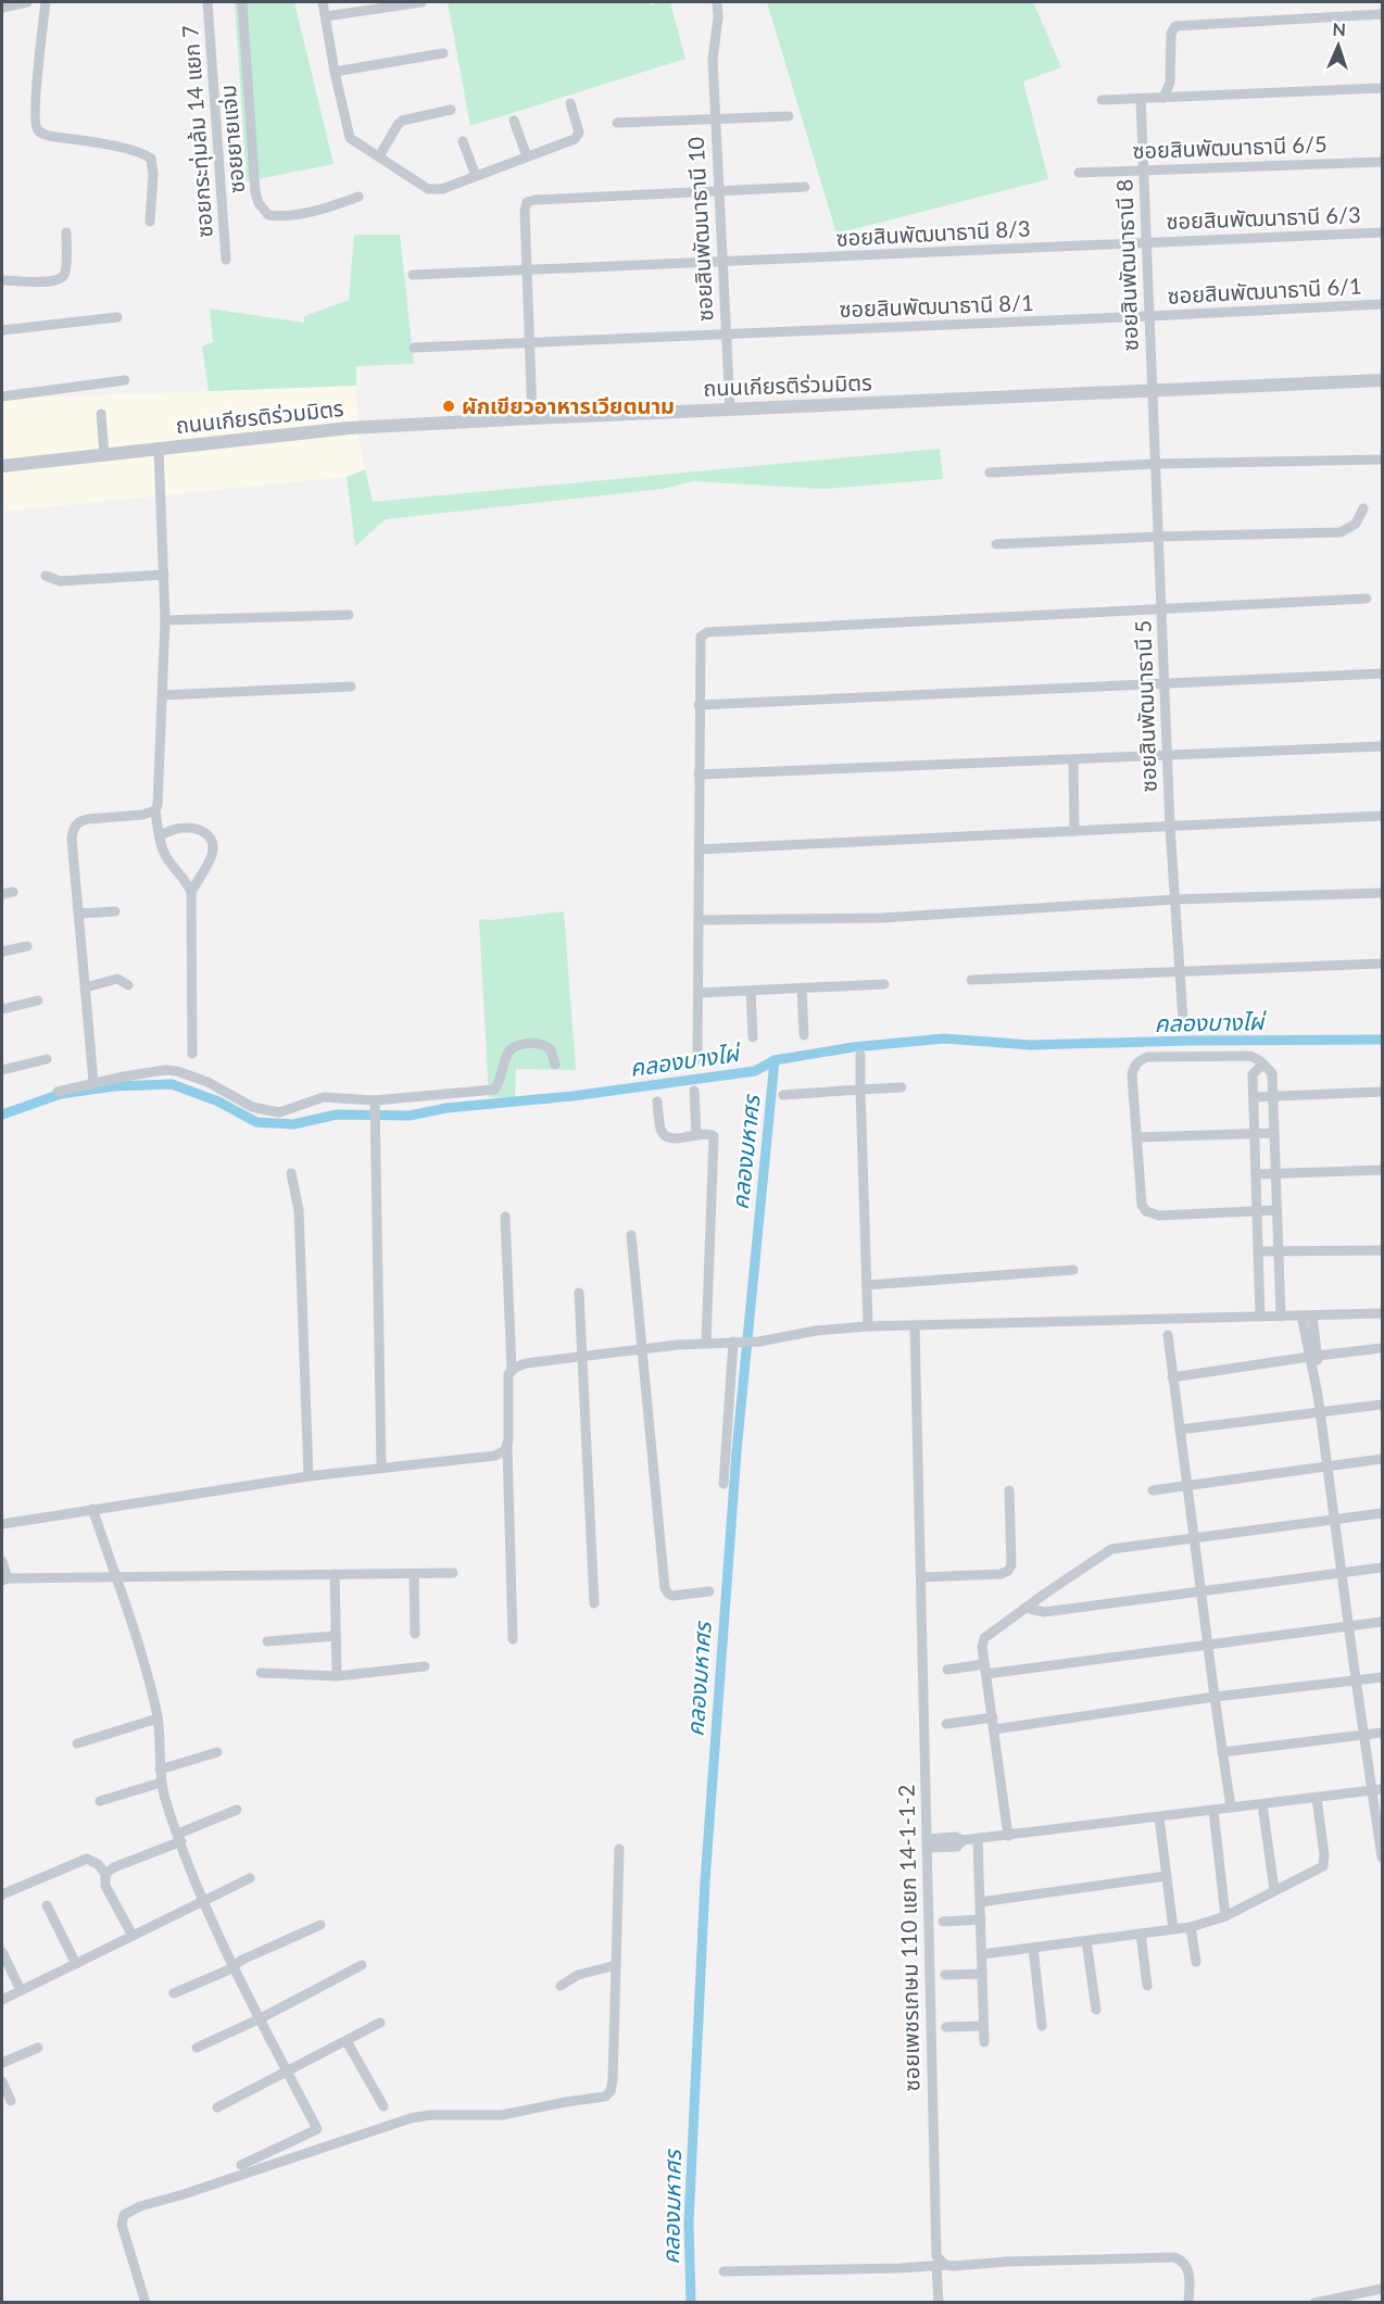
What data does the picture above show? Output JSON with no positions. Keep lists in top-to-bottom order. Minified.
{"streets":{"street":["ซอยกระทุ่มล้ม 14 แยก 7","ซอยยายแจ่ม","ซอยสินพัฒนาธานี 6/5","ซอยสินพัฒนาธานี 6/3","ซอยสินพัฒนาธานี 10","ซอยสินพัฒนาธานี 8/3","ซอยสินพัฒนาธานี 8","ซอยสินพัฒนาธานี 6/1","ซอยสินพัฒนาธานี 8/1","ถนนเกียรติร่วมมิตร","ซอยสินพัฒนาธานี 5","ซอยเพชรเกษม 110 แยก 14-1-1-2"]},"crossings":[["ซอยสินพัฒนาธานี 6/5","ซอยสินพัฒนาธานี 8"],["ซอยสินพัฒนาธานี 6/3","ซอยสินพัฒนาธานี 8/3"],["ซอยสินพัฒนาธานี 6/3","ซอยสินพัฒนาธานี 8"],["ซอยสินพัฒนาธานี 10","ซอยสินพัฒนาธานี 8/3"],["ซอยสินพัฒนาธานี 10","ซอยสินพัฒนาธานี 8/1"],["ซอยสินพัฒนาธานี 10","ถนนเกียรติร่วมมิตร"],["ซอยสินพัฒนาธานี 8/3","ซอยสินพัฒนาธานี 8"],["ซอยสินพัฒนาธานี 8","ซอยสินพัฒนาธานี 6/1"],["ซอยสินพัฒนาธานี 8","ซอยสินพัฒนาธานี 8/1"],["ซอยสินพัฒนาธานี 8","ถนนเกียรติร่วมมิตร"],["ซอยสินพัฒนาธานี 8","ซอยสินพัฒนาธานี 5"],["ซอยสินพัฒนาธานี 6/1","ซอยสินพัฒนาธานี 8/1"],["ถนนเกียรติร่วมมิตร","ซอยสินพัฒนาธานี 5"]],"water":["คลองบางไผ่","คลองมหาศร"],"places":["ผักเขียวอาหารเวียตนาม"],"north":"top"}
